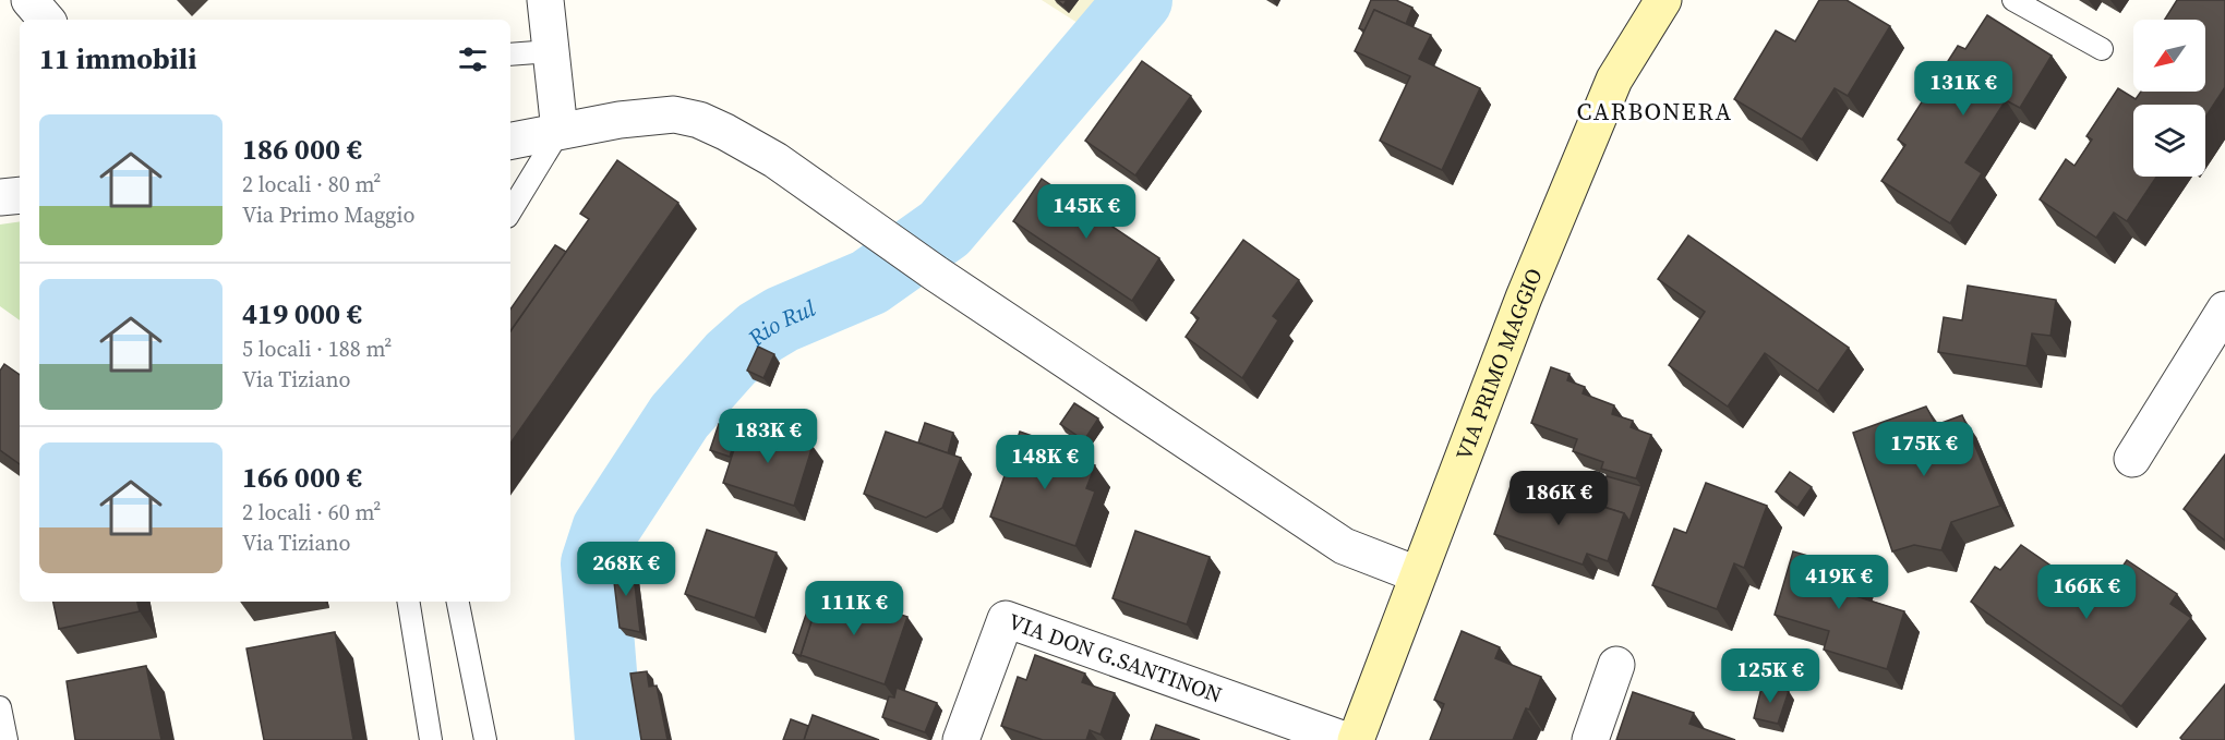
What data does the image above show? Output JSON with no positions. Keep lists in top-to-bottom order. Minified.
{"streets":{"street":["VIA PRIMO MAGGIO","VIA DON G.SANTINON"]},"districts":["CARBONERA"],"water":["Rio Rul"],"north":"bottom left","page":{"heading":"11 immobili","price":["131K €","145K €","183K €","175K €","148K €","186K €","268K €","419K €","166K €","111K €","125K €"],"list":[{"name":"186 000 €","note":"2 locali · 80 m² · Via Primo Maggio"},{"name":"419 000 €","note":"5 locali · 188 m² · Via Tiziano"},{"name":"166 000 €","note":"2 locali · 60 m² · Via Tiziano"}]}}
